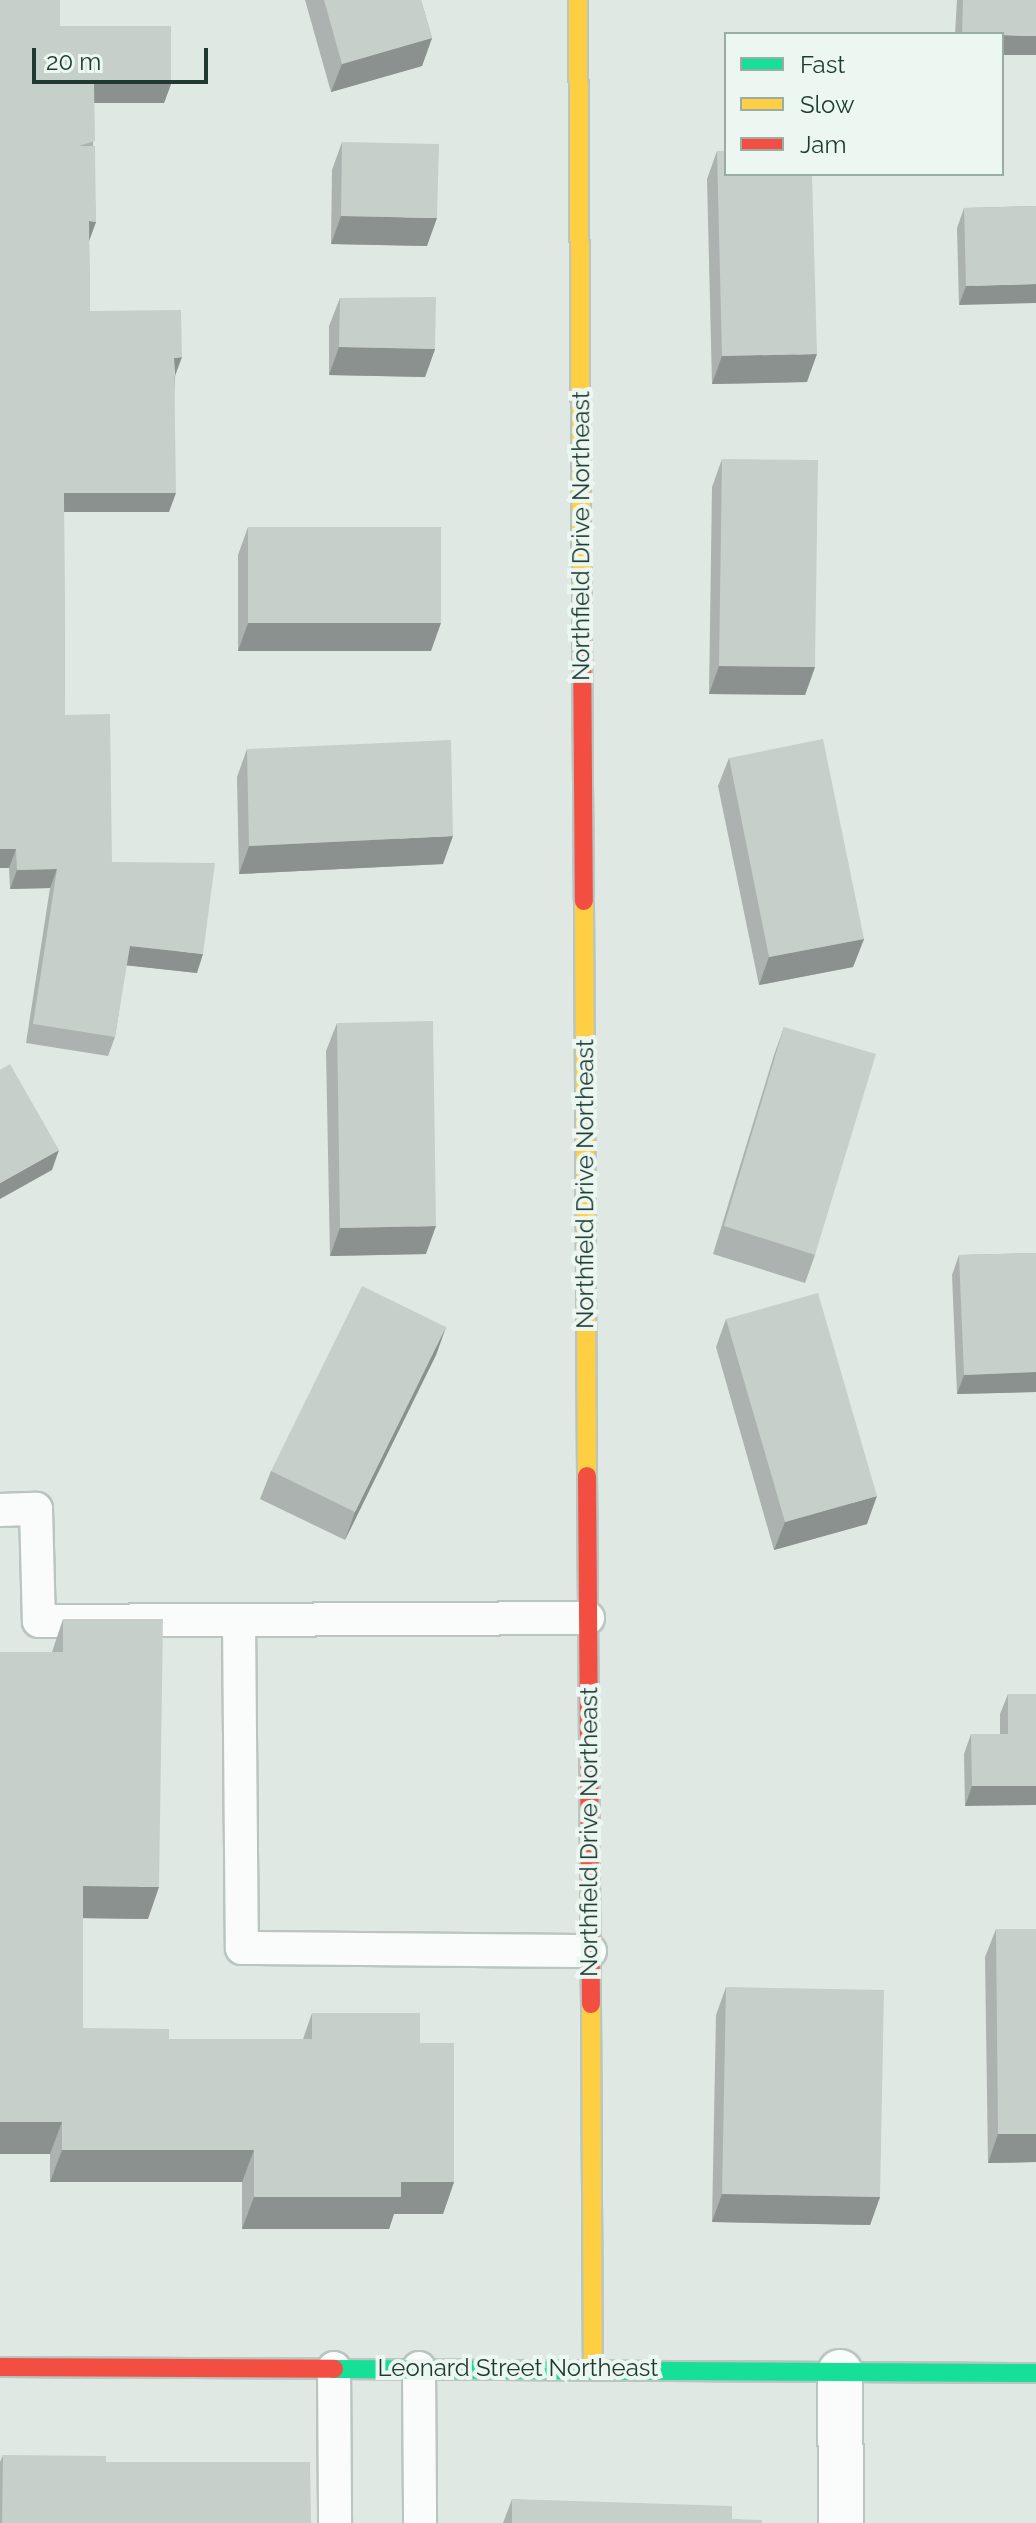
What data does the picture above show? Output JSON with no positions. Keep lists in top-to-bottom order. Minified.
{"streets":{"street":["Northfield Drive Northeast","Leonard Street Northeast"]},"crossings":[["Northfield Drive Northeast","Leonard Street Northeast"]],"legend":["Fast","Slow","Jam"],"scale_bar":"20 m"}
